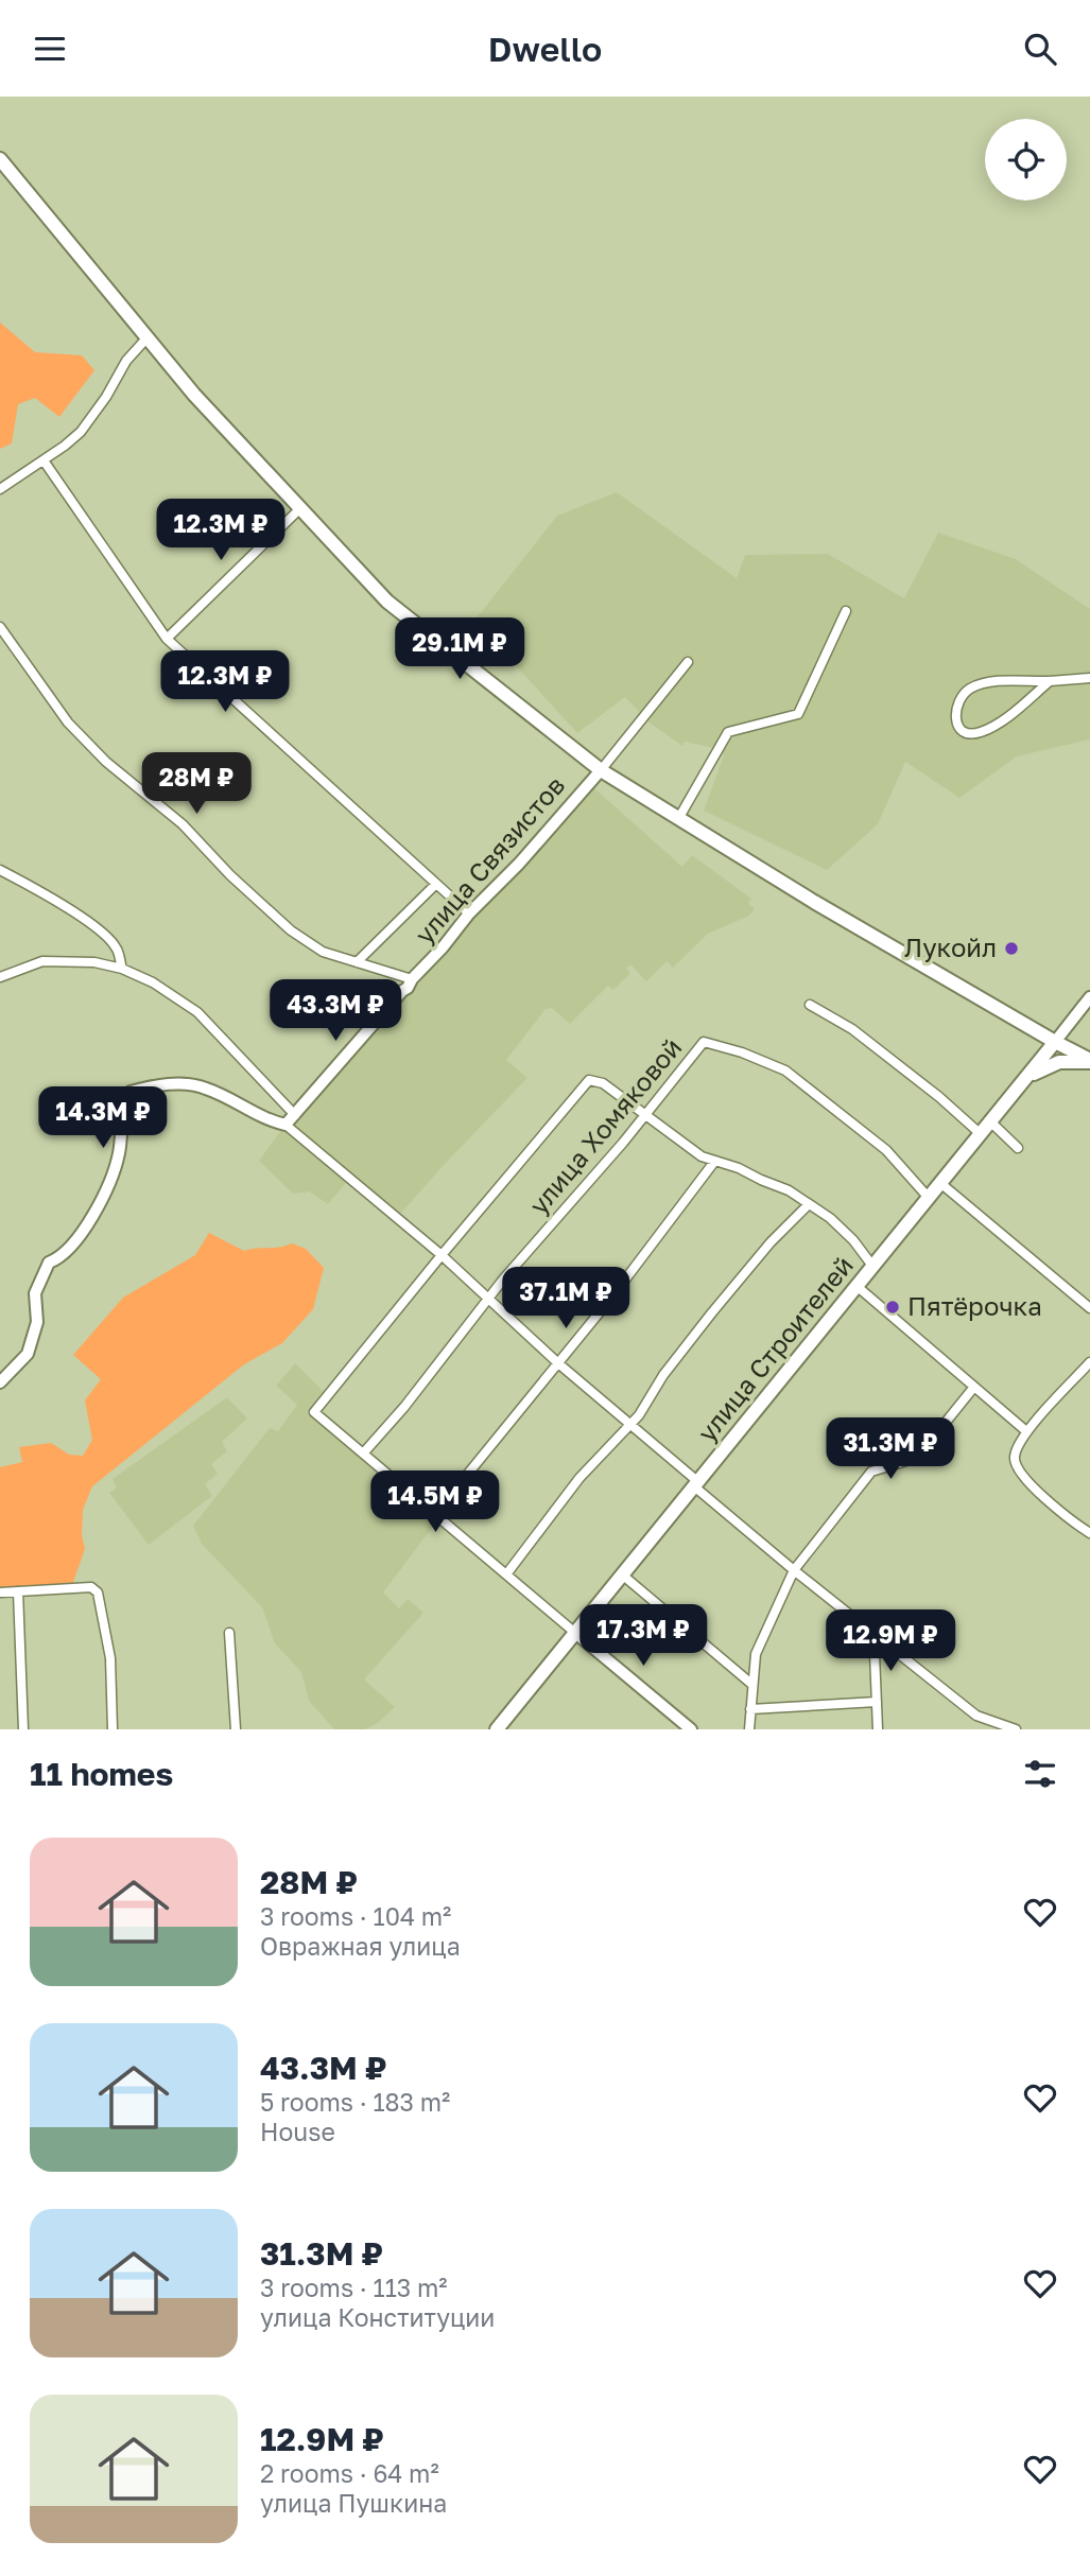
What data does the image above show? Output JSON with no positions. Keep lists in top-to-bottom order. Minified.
{"streets":{"main road":["улица Строителей"],"street":["улица Связистов","улица Хомяковой"]},"crossings":[["улица Хомяковой","улица Строителей"]],"places":["Лукойл","Пятёрочка"],"page":{"header":"Dwello","price":["12.3M ₽","29.1M ₽","12.3M ₽","28M ₽","43.3M ₽","14.3M ₽","37.1M ₽","31.3M ₽","14.5M ₽","17.3M ₽","12.9M ₽"],"heading":"11 homes","list":[{"name":"28M ₽","note":"3 rooms · 104 m² · Овражная улица"},{"name":"43.3M ₽","note":"5 rooms · 183 m² · House"},{"name":"31.3M ₽","note":"3 rooms · 113 m² · улица Конституции"},{"name":"12.9M ₽","note":"2 rooms · 64 m² · улица Пушкина"}]}}
